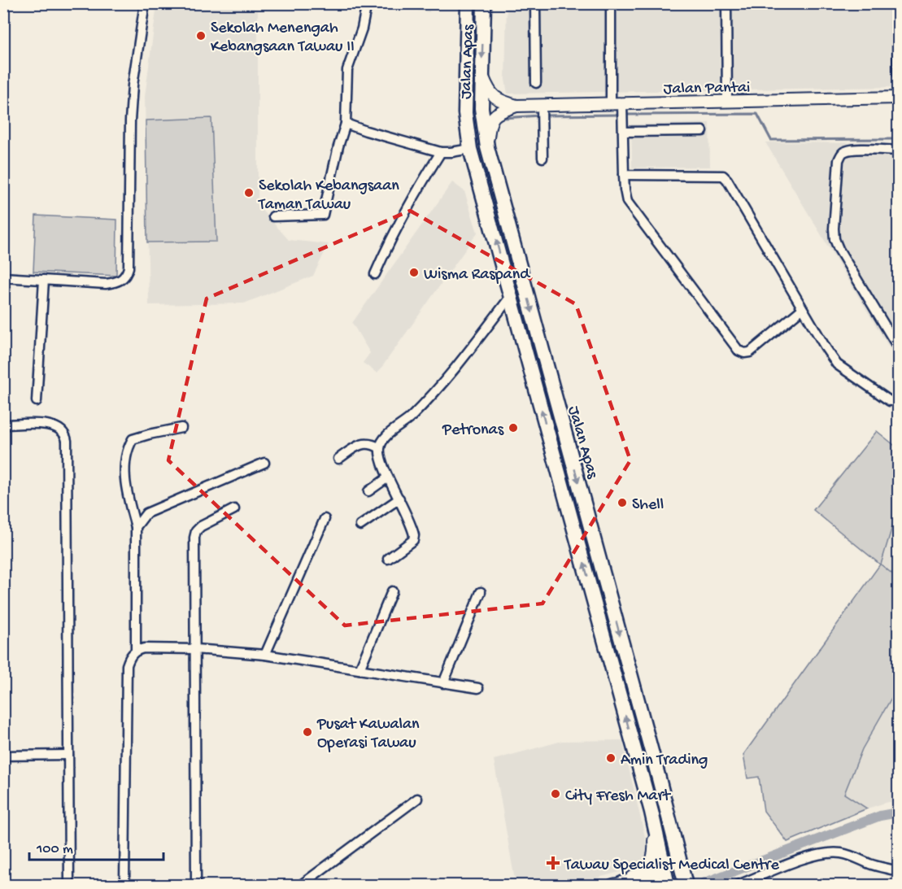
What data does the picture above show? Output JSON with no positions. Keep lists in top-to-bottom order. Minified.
{"streets":{"highway":["Jalan Apas"],"street":["Jalan Pantai"]},"places":{"other":["Sekolah Menengah Kebangsaan Tawau II","Sekolah Kebangsaan Taman Tawau","Wisma Raspand","Petronas","Shell","Pusat Kawalan Operasi Tawau","Amin Trading","City Fresh Mart"],"health":["Tawau Specialist Medical Centre"]},"scale_bar":"100 m"}
